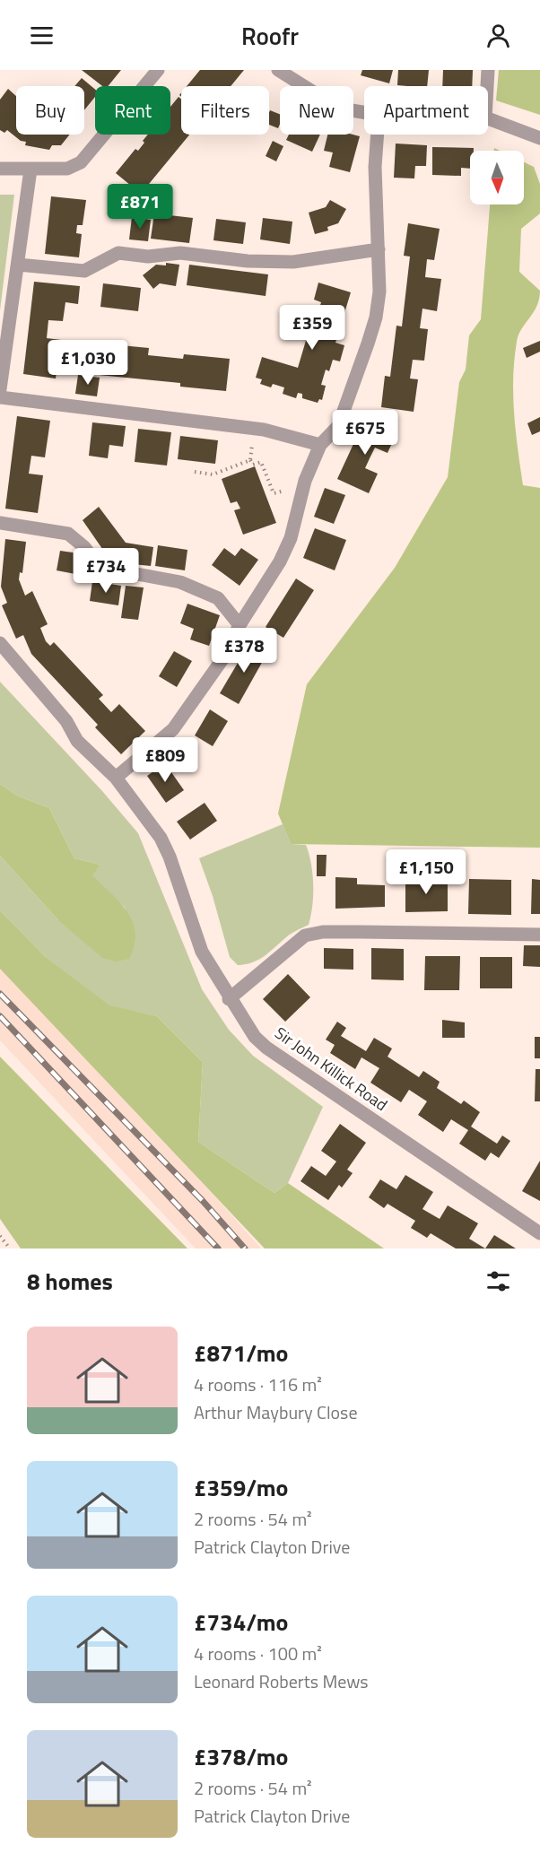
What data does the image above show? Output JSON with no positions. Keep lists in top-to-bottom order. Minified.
{"streets":{"street":["Sir John Killick Road"]},"north":"bottom","page":{"header":"Roofr","chip":["Buy","Rent","Filters","New","Apartment"],"price":["£871","£359","£1,030","£675","£734","£378","£809","£1,150"],"heading":"8 homes","list":[{"name":"£871/mo","note":"4 rooms · 116 m² · Arthur Maybury Close"},{"name":"£359/mo","note":"2 rooms · 54 m² · Patrick Clayton Drive"},{"name":"£734/mo","note":"4 rooms · 100 m² · Leonard Roberts Mews"},{"name":"£378/mo","note":"2 rooms · 54 m² · Patrick Clayton Drive"}]}}
